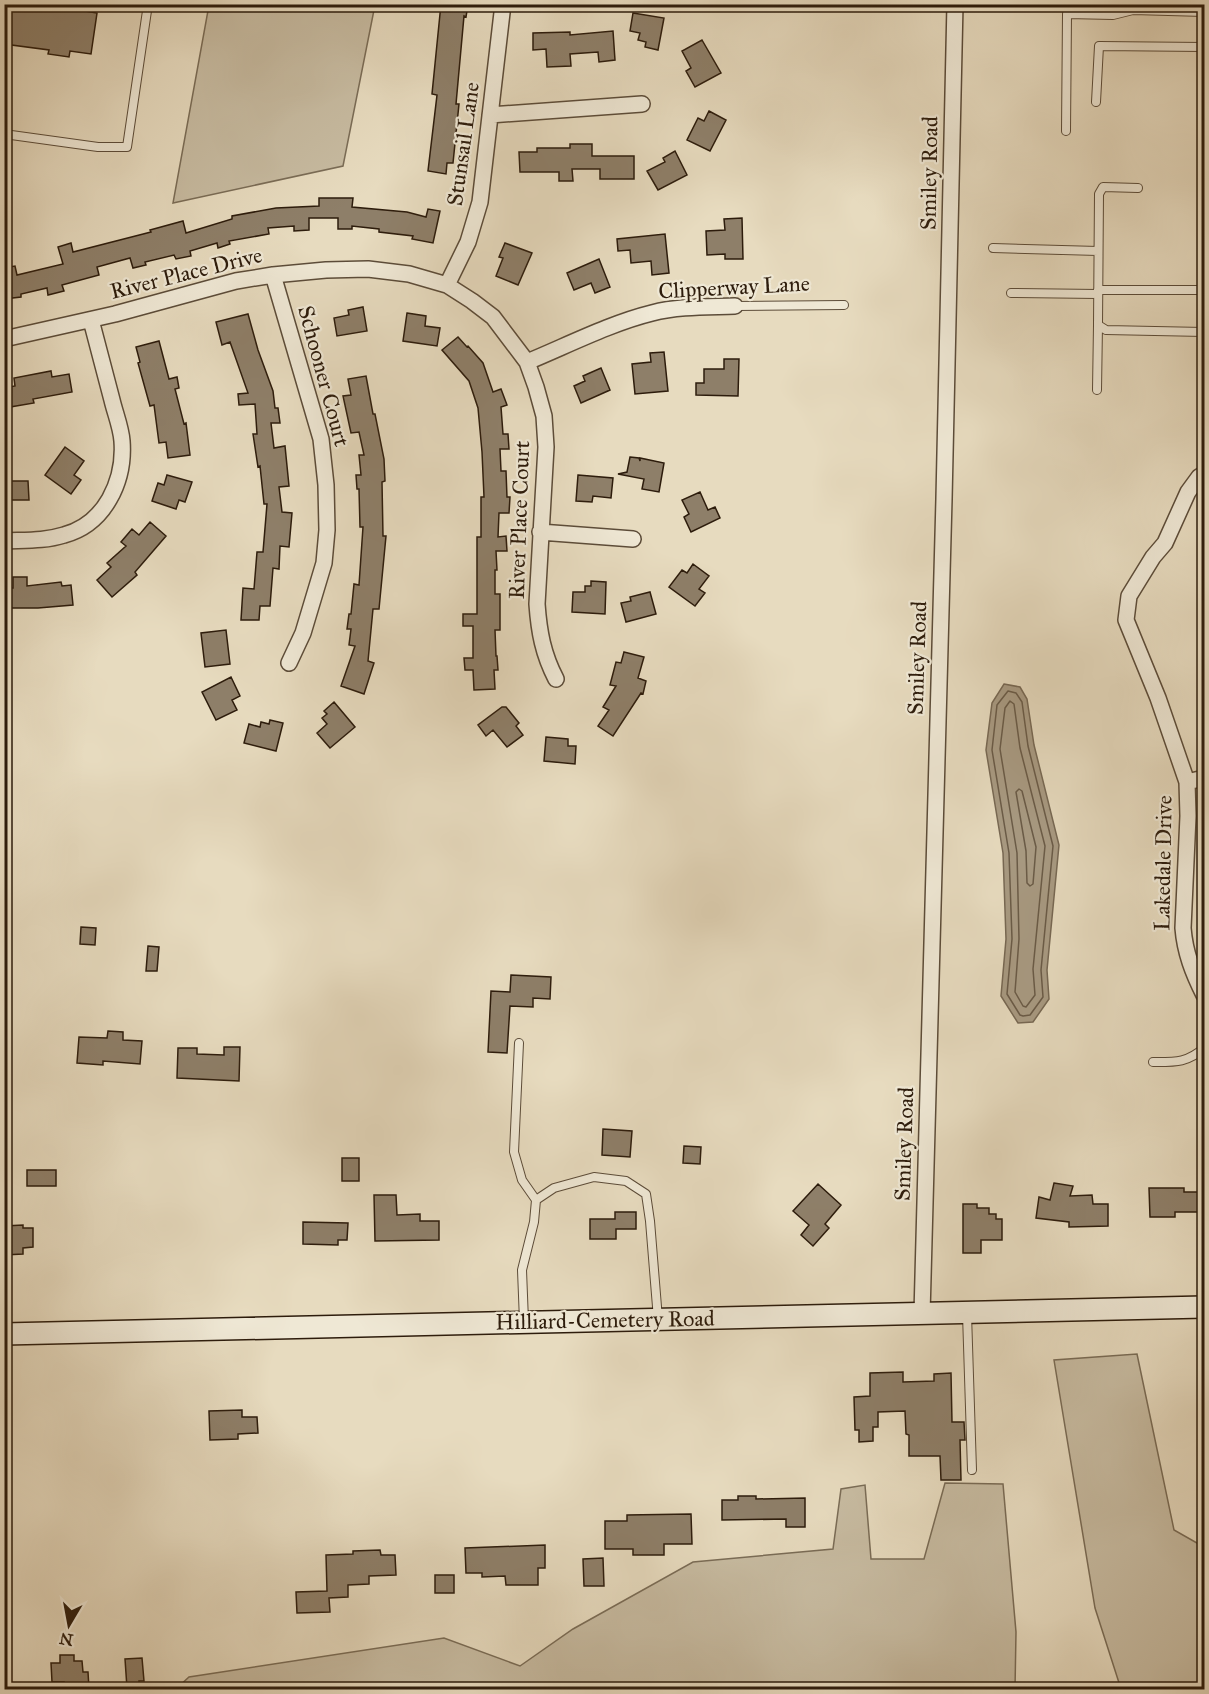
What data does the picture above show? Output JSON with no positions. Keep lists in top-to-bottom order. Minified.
{"streets":{"main road":["Hilliard-Cemetery Road"],"street":["Stunsail Lane","Smiley Road","River Place Drive","Clipperway Lane","Schooner Court","River Place Court","Lakedale Drive"]},"crossings":[["Stunsail Lane","River Place Drive"],["Smiley Road","Hilliard-Cemetery Road"],["River Place Drive","Clipperway Lane"],["River Place Drive","Schooner Court"],["River Place Drive","River Place Court"],["Clipperway Lane","River Place Court"]],"north":"bottom"}
